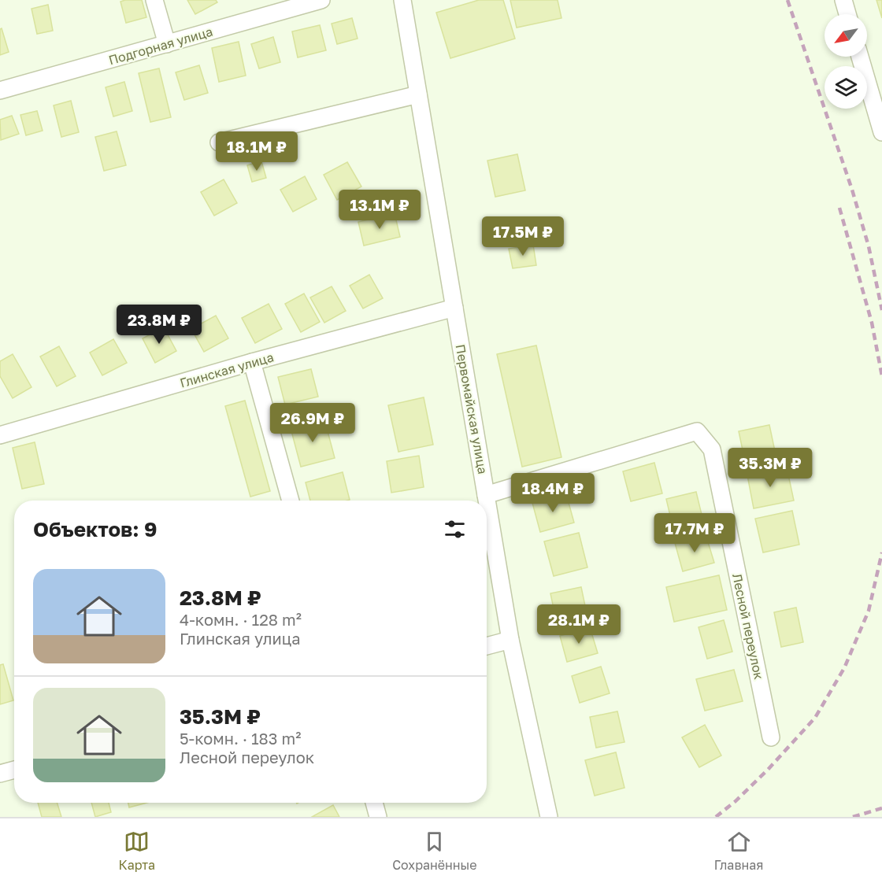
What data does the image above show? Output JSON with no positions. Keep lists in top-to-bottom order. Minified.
{"streets":{"street":["Подгорная улица","Глинская улица","Первомайская улица","Лесной переулок"]},"crossings":[["Глинская улица","Первомайская улица"],["Первомайская улица","Лесной переулок"]],"north":"bottom left","page":{"price":["18.1M ₽","13.1M ₽","17.5M ₽","23.8M ₽","26.9M ₽","35.3M ₽","18.4M ₽","17.7M ₽","28.1M ₽"],"heading":"Объектов: 9","list":[{"name":"23.8M ₽","note":"4-комн. · 128 m² · Глинская улица"},{"name":"35.3M ₽","note":"5-комн. · 183 m² · Лесной переулок"}],"tabs":["Карта","Сохранённые","Главная"]}}
